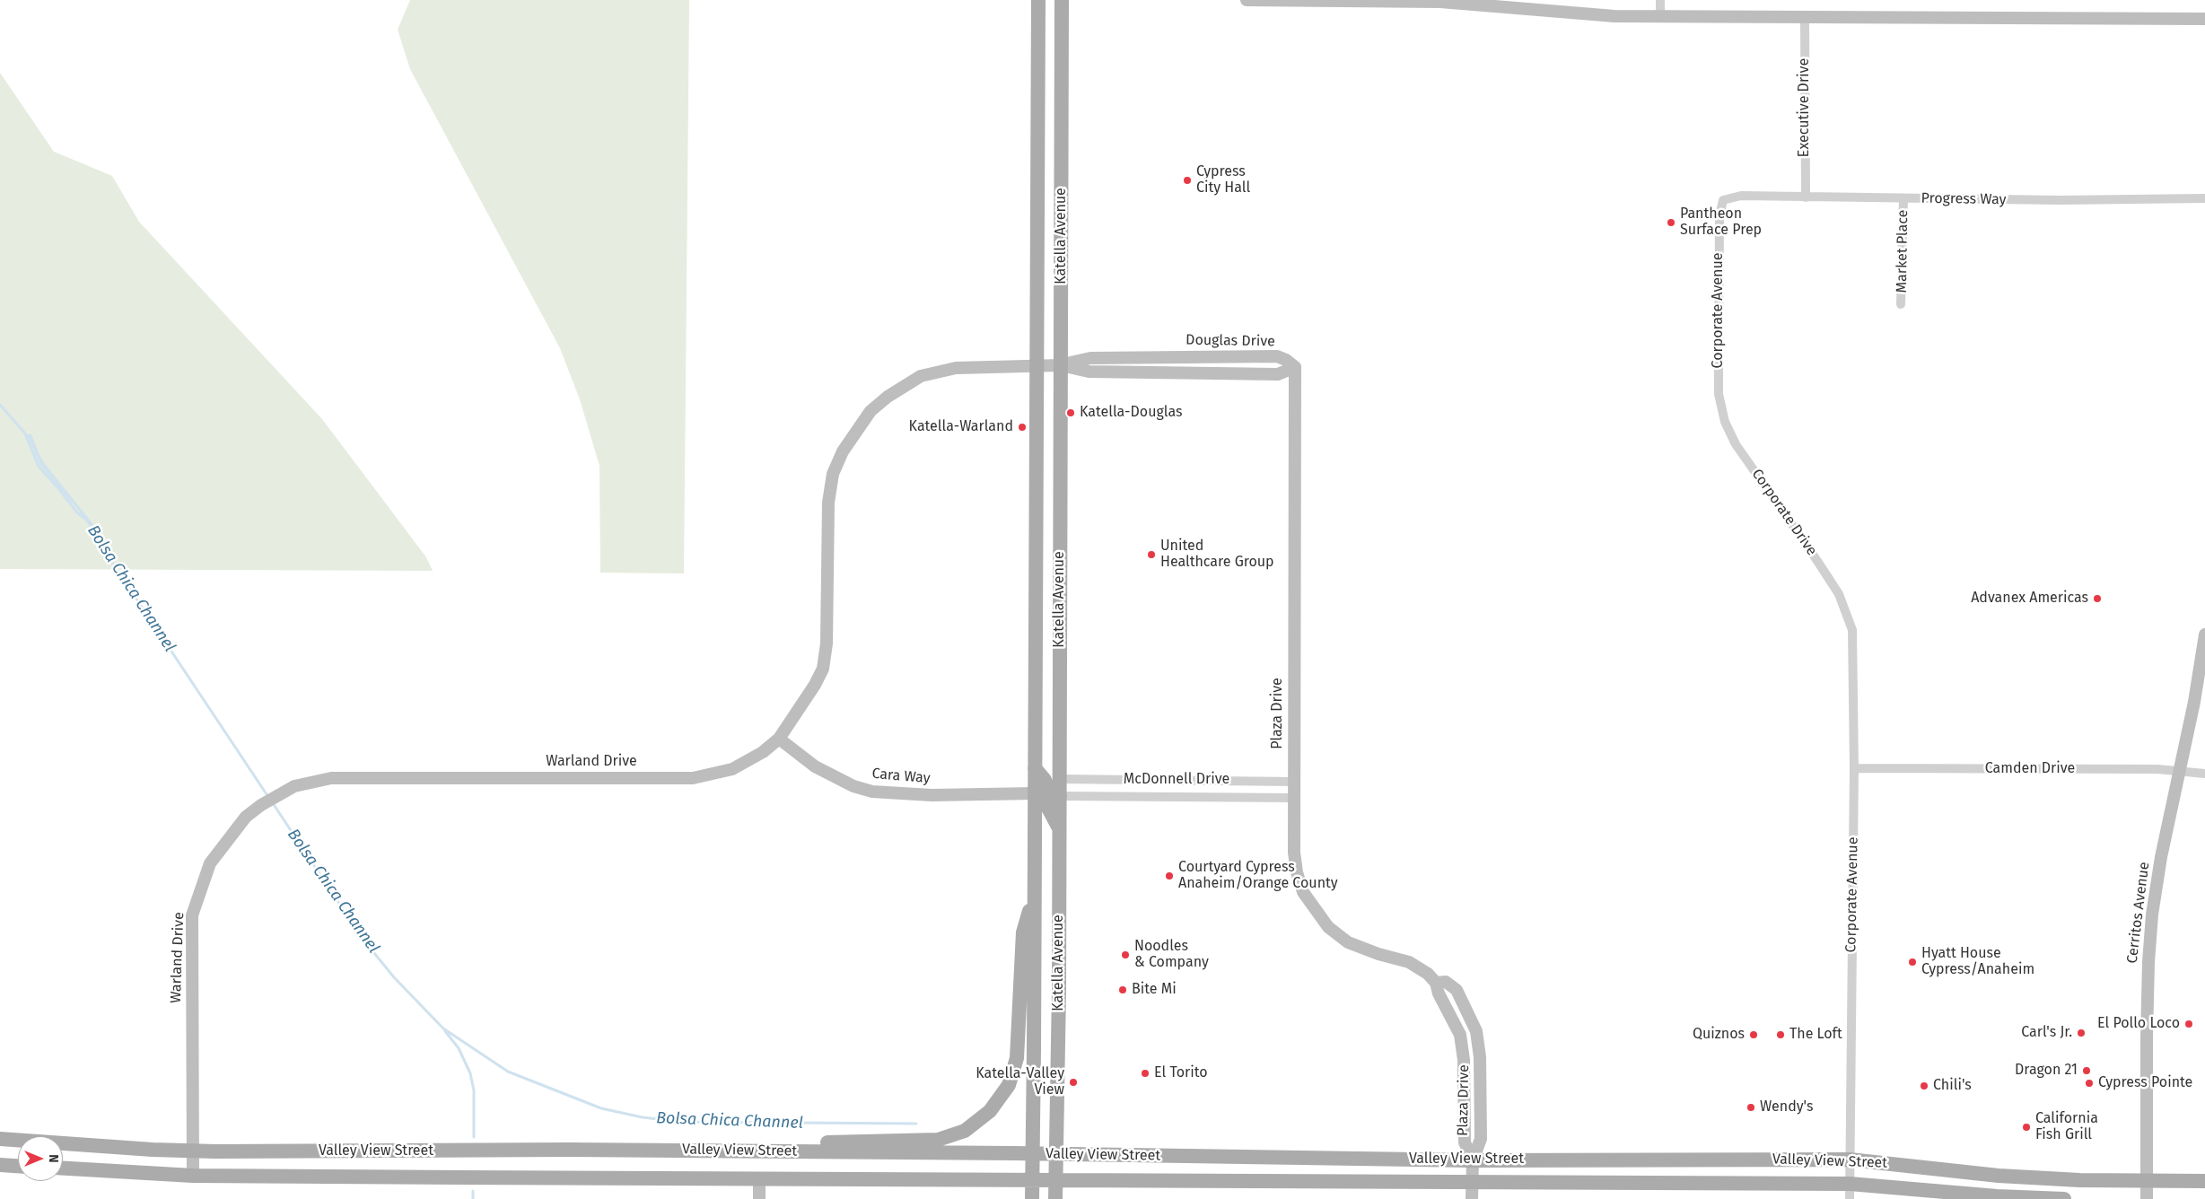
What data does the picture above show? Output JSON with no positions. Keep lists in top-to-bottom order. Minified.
{"streets":{"main road":["Katella Avenue","Valley View Street"],"street":["Executive Drive","Progress Way","Market Place","Corporate Avenue","Douglas Drive","Corporate Drive","Plaza Drive","Warland Drive","Camden Drive","Cara Way","McDonnell Drive","Cerritos Avenue"]},"crossings":[["Executive Drive","Progress Way"],["Progress Way","Market Place"],["Progress Way","Corporate Avenue"],["Katella Avenue","Douglas Drive"],["Katella Avenue","Warland Drive"],["Katella Avenue","Cara Way"],["Katella Avenue","McDonnell Drive"],["Katella Avenue","Valley View Street"],["Corporate Avenue","Corporate Drive"],["Corporate Avenue","Camden Drive"],["Corporate Avenue","Valley View Street"],["Douglas Drive","Plaza Drive"],["Douglas Drive","Warland Drive"],["Plaza Drive","McDonnell Drive"],["Plaza Drive","Valley View Street"],["Warland Drive","Cara Way"],["Warland Drive","Valley View Street"],["Camden Drive","Cerritos Avenue"],["Cerritos Avenue","Valley View Street"]],"water":["Bolsa Chica Channel"],"places":["Cypress City Hall","Pantheon Surface Prep","Katella-Douglas","Katella-Warland","United Healthcare Group","Advanex Americas","Courtyard Cypress Anaheim/Orange County","Noodles & Company","Hyatt House Cypress/Anaheim","Bite Mi","El Pollo Loco","Carl's Jr.","Quiznos","The Loft","Dragon 21","El Torito","Katella-Valley View","Cypress Pointe","Chili's","Wendy's","California Fish Grill"],"north":"right"}
